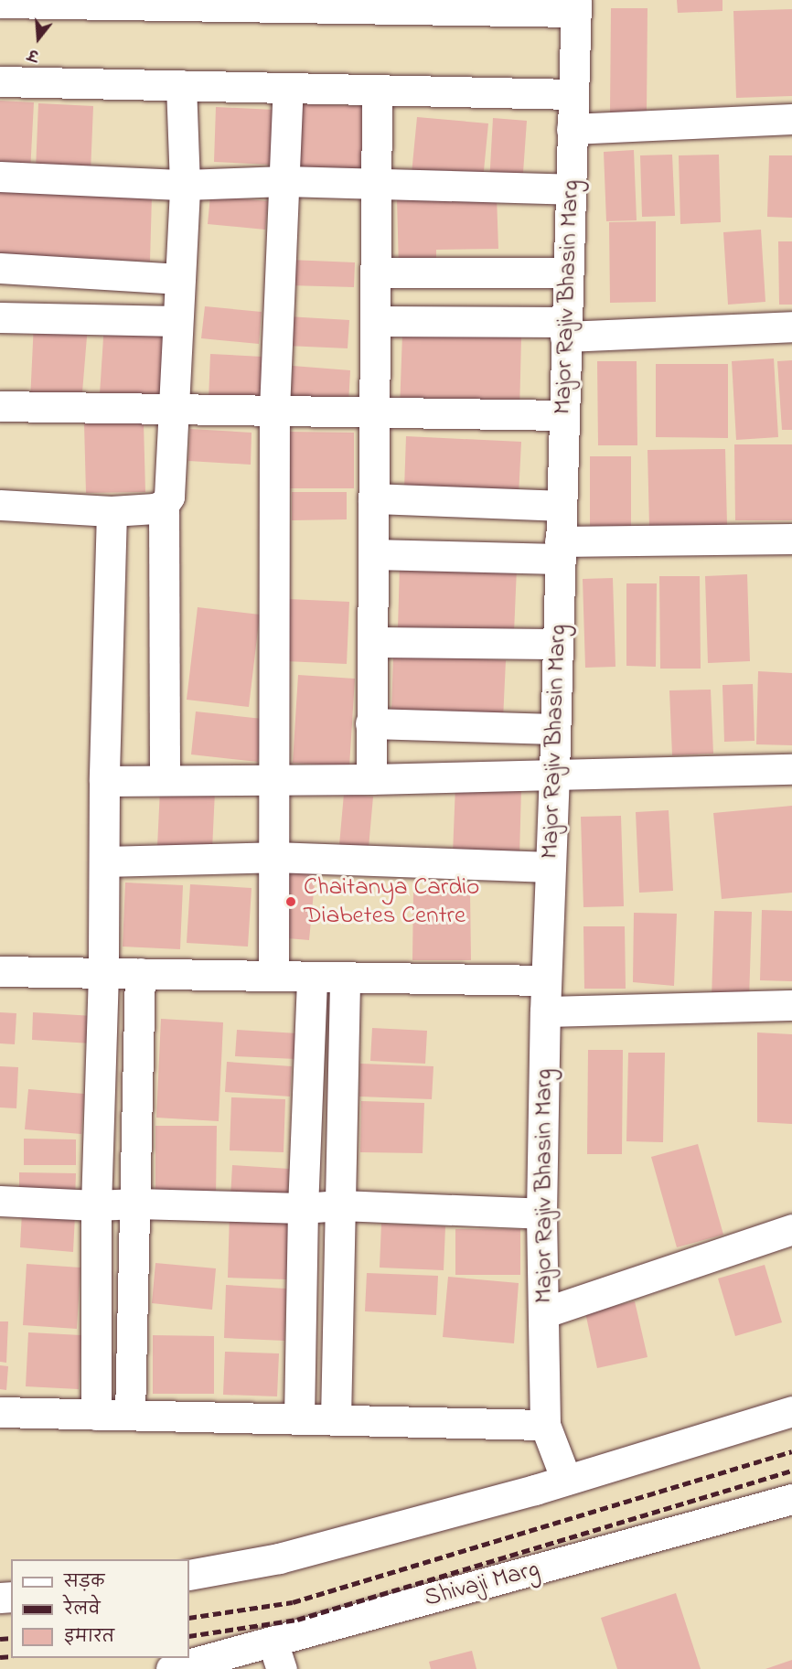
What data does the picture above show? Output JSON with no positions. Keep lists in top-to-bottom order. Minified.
{"streets":{"street":["Major Rajiv Bhasin Marg","Shivaji Marg"]},"places":["Chaitanya Cardio Diabetes Centre"],"legend":["सड़क","रेलवे","इमारत"],"north":"bottom"}
